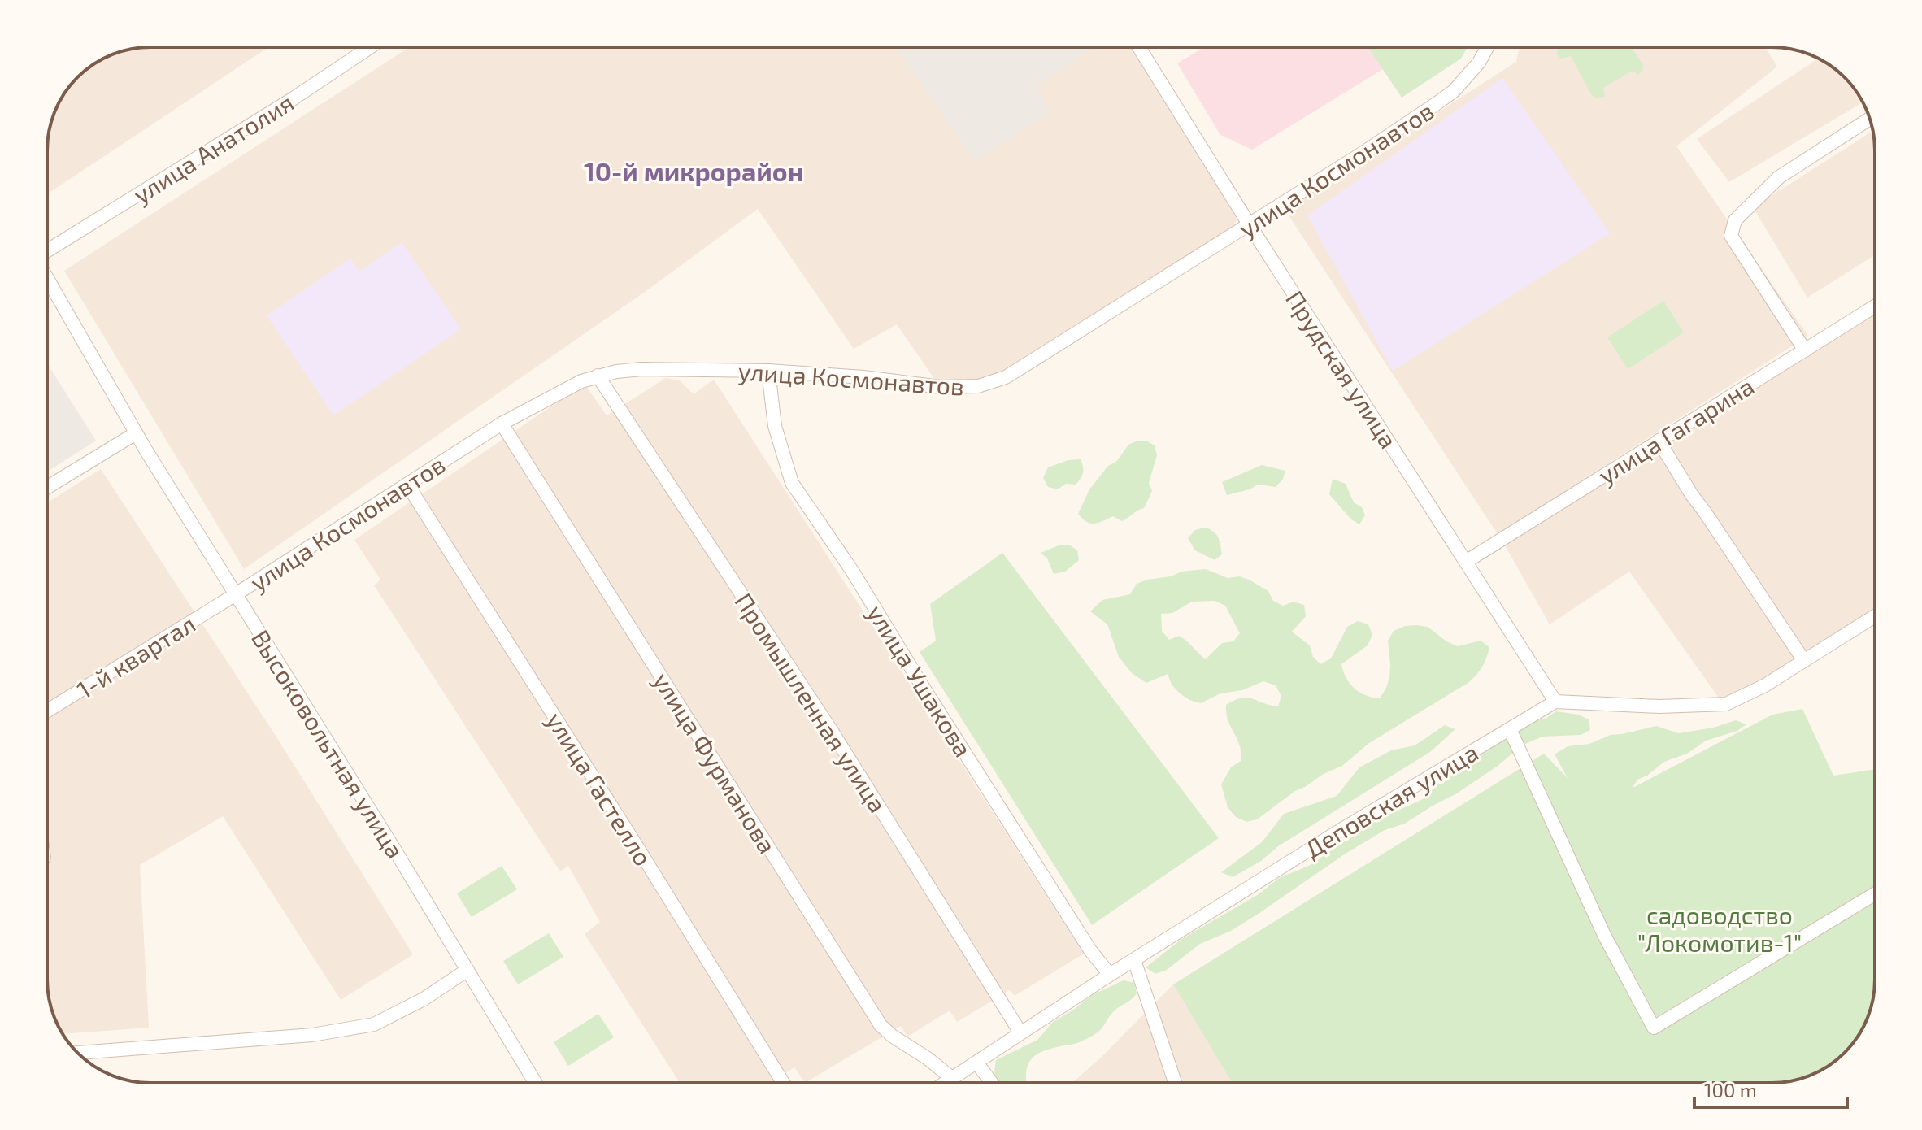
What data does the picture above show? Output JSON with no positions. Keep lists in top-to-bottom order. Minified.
{"streets":{"street":["улица Анатолия","улица Космонавтов","Прудская улица","улица Гагарина","1-й квартал","улица Ушакова","Промышленная улица","Высоковольтная улица","улица Фурманова","улица Гастелло","Деповская улица"]},"crossings":[["улица Космонавтов","Прудская улица"],["улица Космонавтов","1-й квартал"],["улица Космонавтов","улица Ушакова"],["улица Космонавтов","Промышленная улица"],["улица Космонавтов","Высоковольтная улица"],["улица Космонавтов","улица Фурманова"],["улица Космонавтов","улица Гастелло"],["Прудская улица","улица Гагарина"],["Прудская улица","Деповская улица"],["1-й квартал","Высоковольтная улица"],["улица Ушакова","Деповская улица"],["Промышленная улица","Деповская улица"],["улица Фурманова","Деповская улица"]],"districts":["10-й микрорайон"],"parks":["садоводство \"Локомотив-1\""],"scale_bar":"100 m"}
